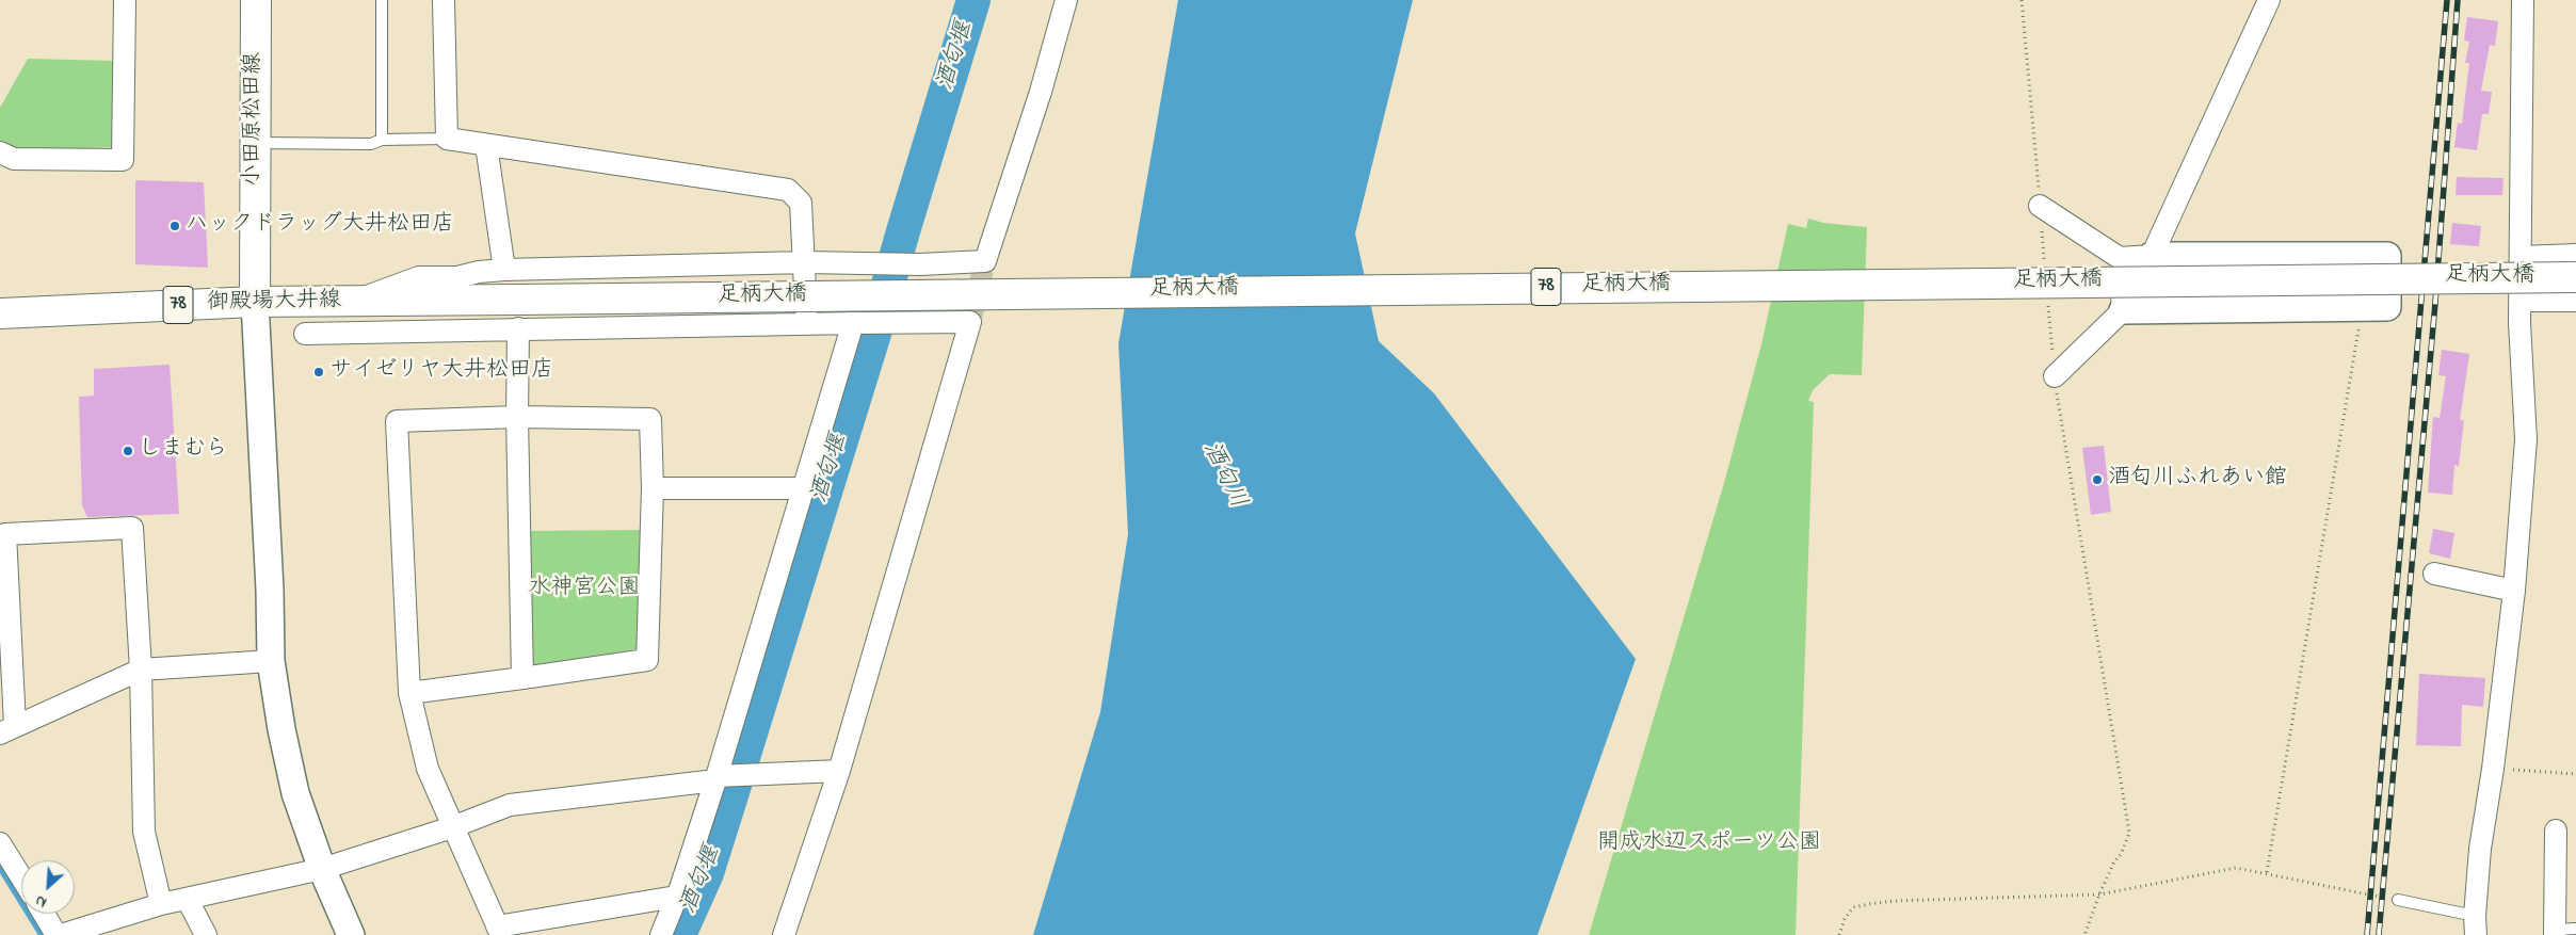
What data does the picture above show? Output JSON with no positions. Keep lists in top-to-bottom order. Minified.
{"streets":{"main road":["小田原松田線","足柄大橋","78","御殿場大井線"]},"crossings":[["小田原松田線","御殿場大井線"],["足柄大橋","御殿場大井線"]],"water":["酒匂堰","酒匂川"],"parks":["水神宮公園","開成水辺スポーツ公園"],"places":["ハックドラッグ大井松田店","サイゼリヤ大井松田店","しまむら","酒匂川ふれあい館"],"north":"bottom left"}
